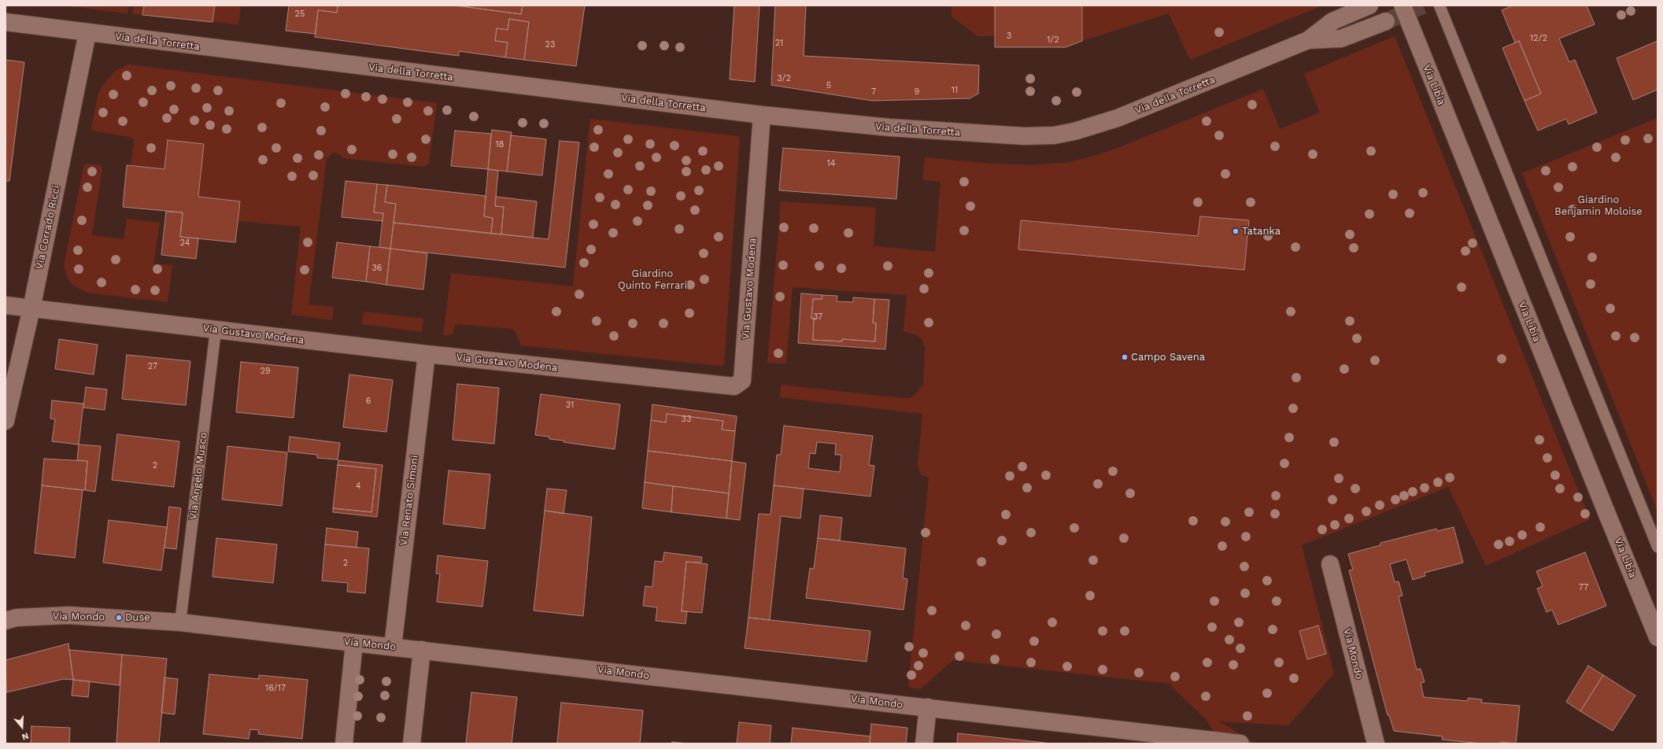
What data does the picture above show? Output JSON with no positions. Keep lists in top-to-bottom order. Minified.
{"streets":{"street":["Via della Torretta","Via Libia","Via Corrado Ricci","Via Gustavo Modena","Via Renato Simoni","Via Mondo"],"lane":["Via Angelo Musco"]},"crossings":[["Via della Torretta","Via Corrado Ricci"],["Via della Torretta","Via Gustavo Modena"],["Via Corrado Ricci","Via Gustavo Modena"],["Via Gustavo Modena","Via Angelo Musco"],["Via Gustavo Modena","Via Renato Simoni"],["Via Angelo Musco","Via Mondo"],["Via Renato Simoni","Via Mondo"]],"parks":["Giardino Benjamin Moloise","Giardino Quinto Ferrari"],"places":["Tatanka","Campo Savena","Duse"],"house_numbers":["25","3","12/2","1/2","21","23","3/2","5","11","7","9","18","14","24","36","37","27","29","6","31","33","2","4","2","77","16/17"],"north":"bottom"}
